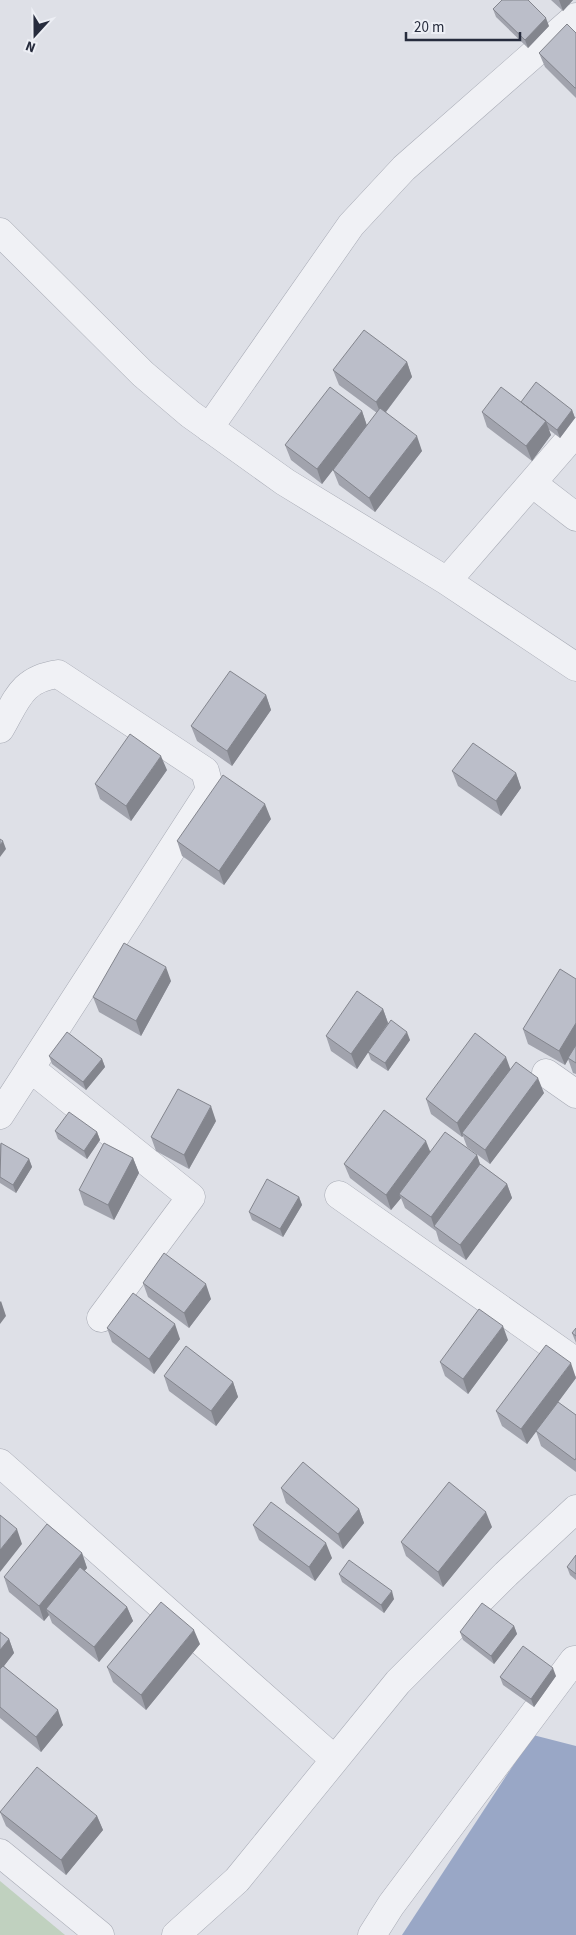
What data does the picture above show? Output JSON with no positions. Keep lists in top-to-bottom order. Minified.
{"scale_bar":"20 m","north":"bottom"}
